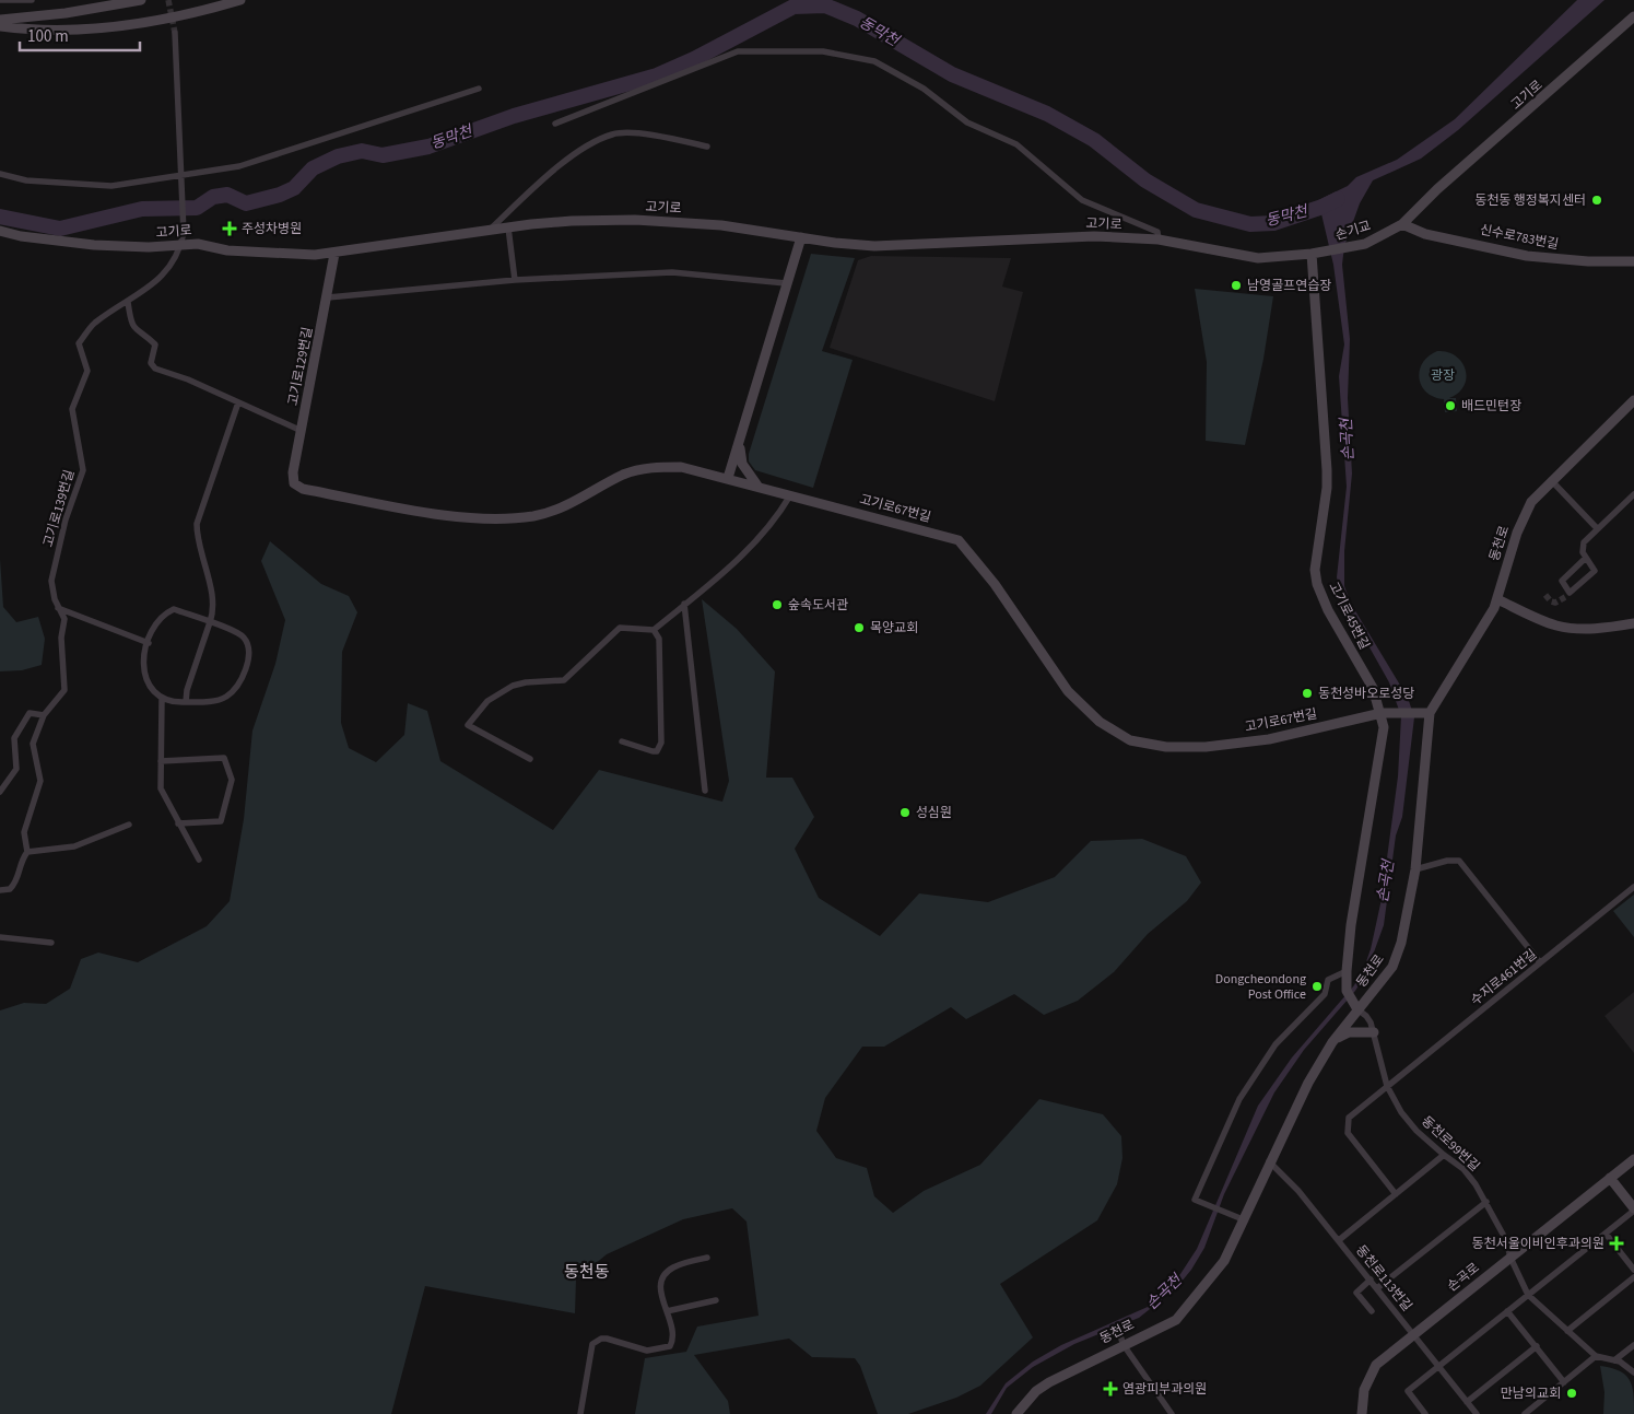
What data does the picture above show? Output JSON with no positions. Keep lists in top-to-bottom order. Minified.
{"streets":{"street":["고기로","손기교","신수로783번길","고기로129번길","고기로139번길","고기로67번길","동천로","고기로45번길","수지로461번길","동천로99번길","손곡로","동천로113번길"]},"crossings":[["고기로","손기교"],["고기로","신수로783번길"],["고기로","고기로129번길"],["고기로","고기로139번길"],["고기로","고기로45번길"],["고기로129번길","고기로67번길"],["고기로67번길","동천로"],["고기로67번길","고기로45번길"],["동천로","동천로99번길"],["동천로","동천로113번길"],["수지로461번길","동천로99번길"],["동천로99번길","손곡로"],["손곡로","동천로113번길"]],"districts":["동천동"],"water":["동막천","손곡천"],"parks":["광장"],"places":{"other":["동천동 행정복지센터","남영골프연습장","배드민턴장","숲속도서관","목양교회","동천성바오로성당","성심원","Dongcheondong Post Office","만남의교회"],"health":["주성차병원","동천서울이비인후과의원","염광피부과의원"]},"scale_bar":"100 m"}
